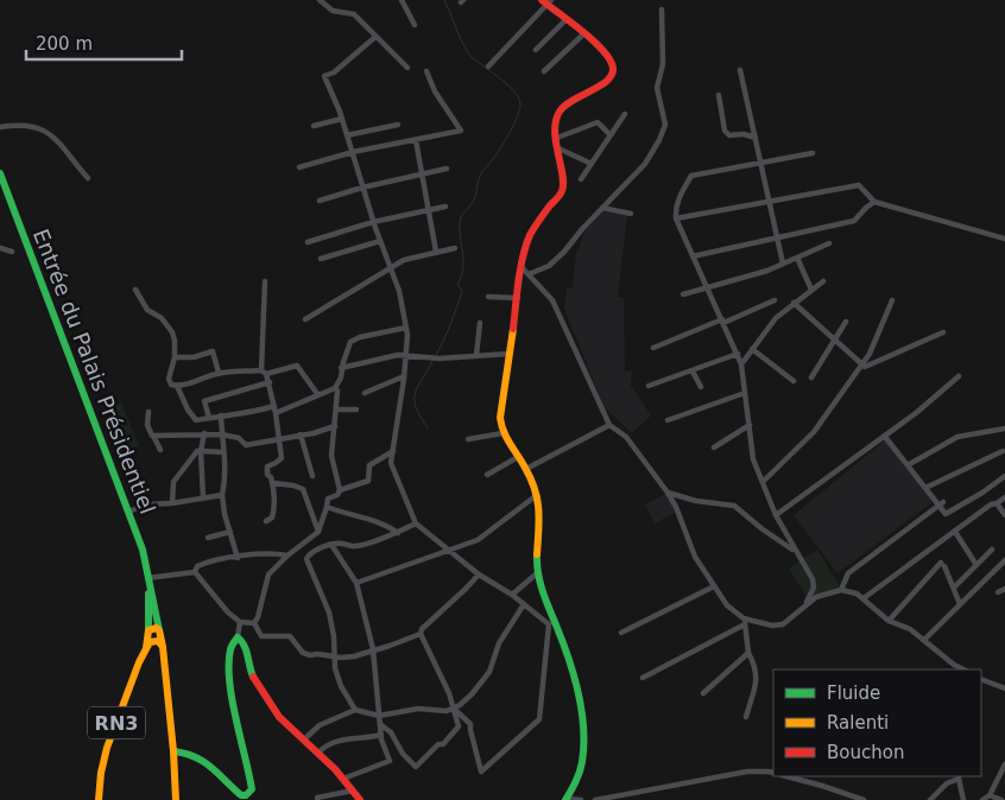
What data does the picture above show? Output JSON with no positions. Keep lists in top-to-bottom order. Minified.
{"streets":{"main road":["Entrée du Palais Présidentiel","RN3"]},"crossings":[["Entrée du Palais Présidentiel","RN3"]],"legend":["Fluide","Ralenti","Bouchon"],"scale_bar":"200 m"}
